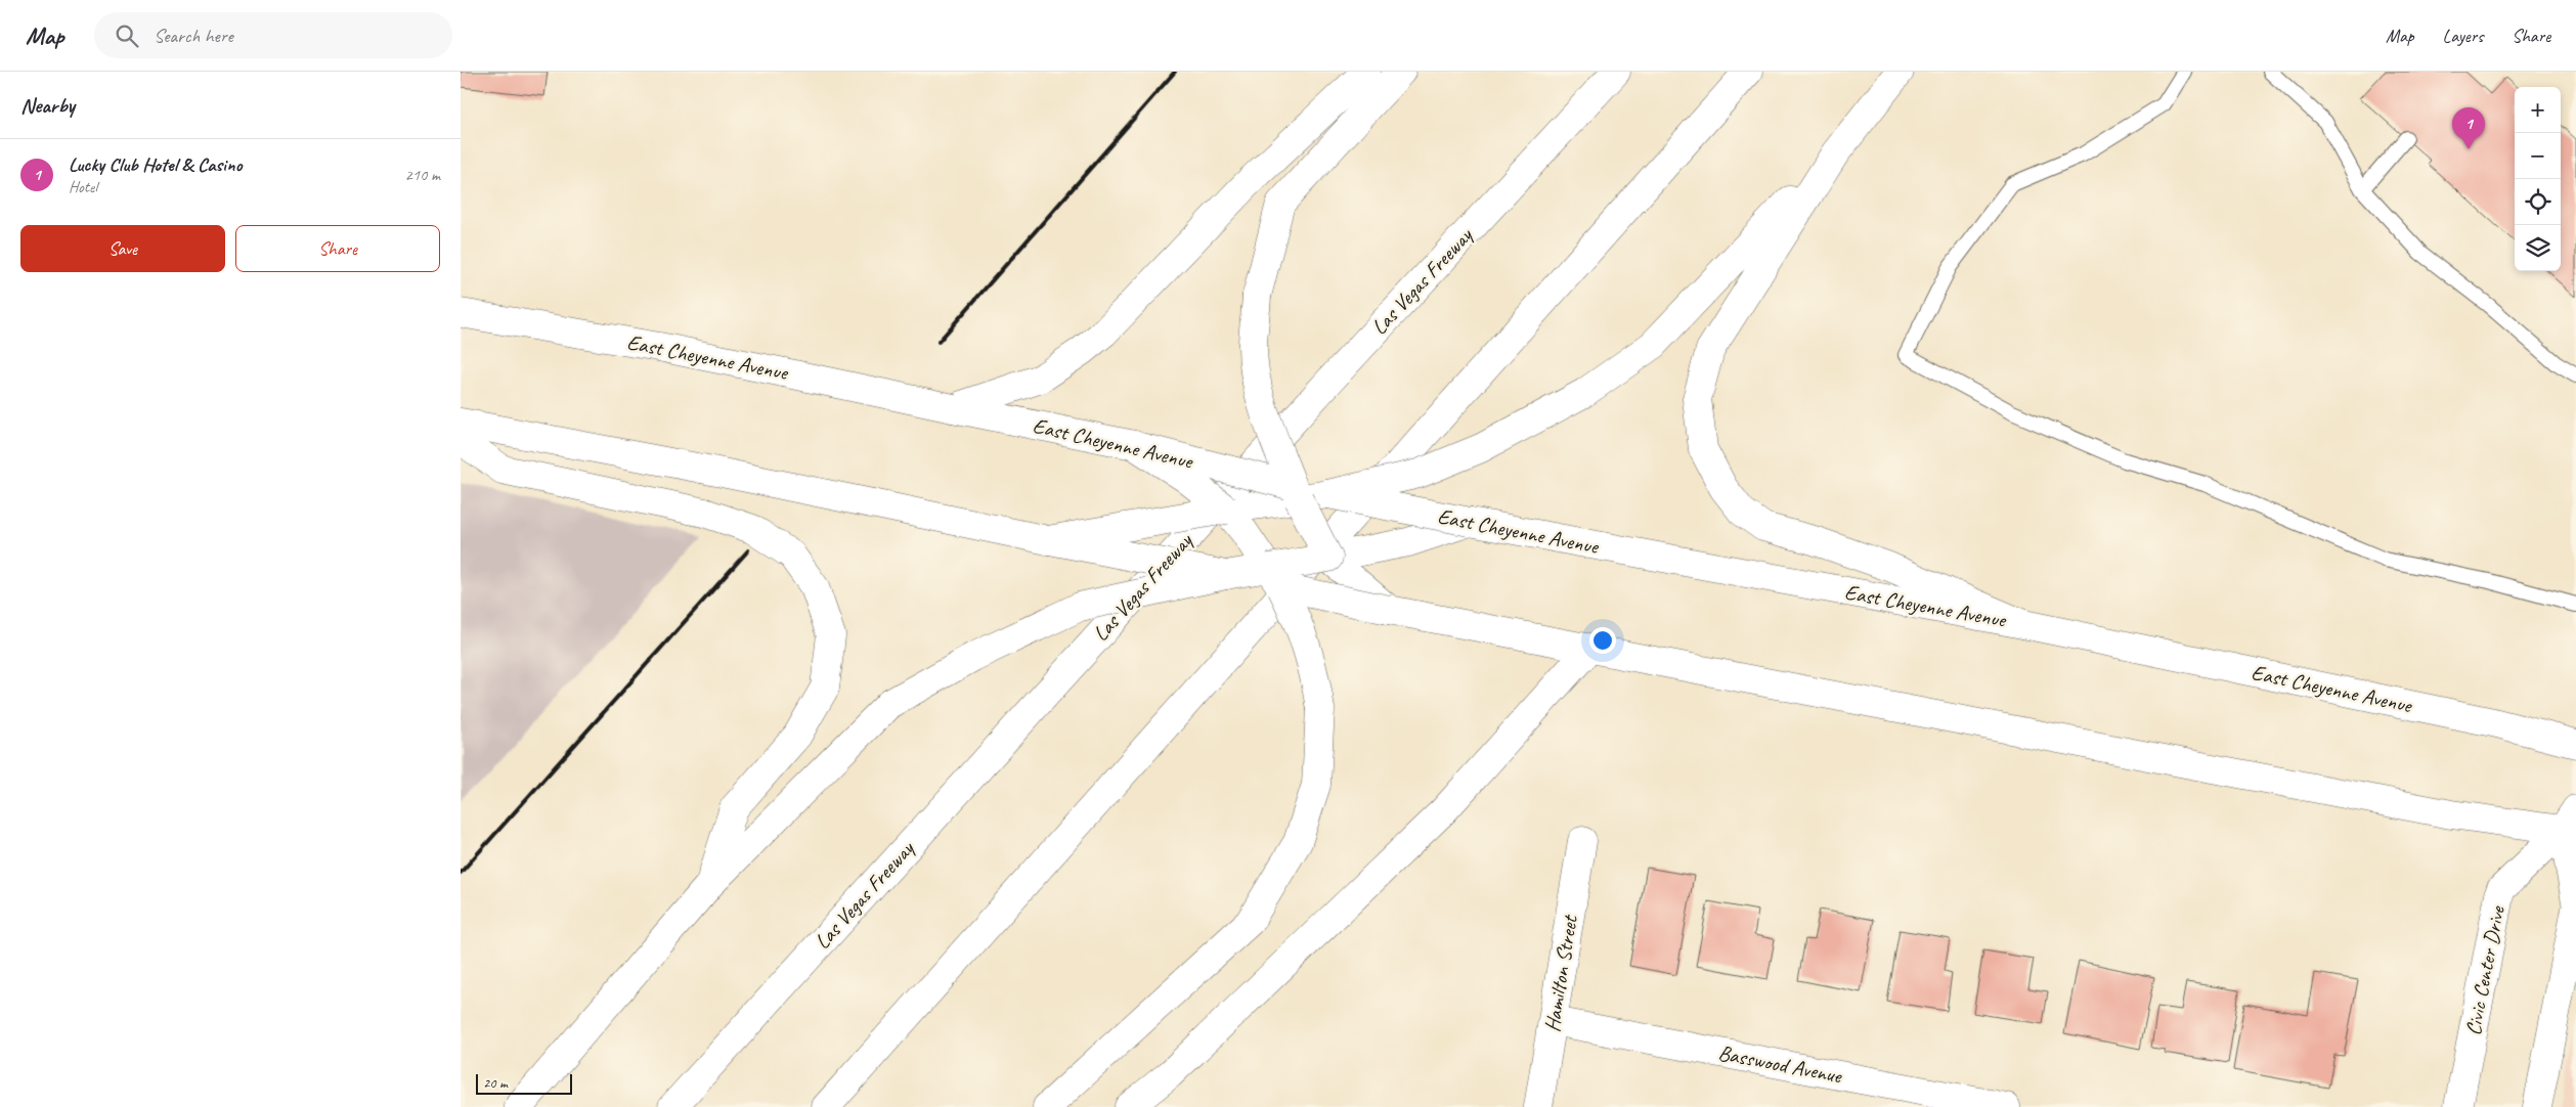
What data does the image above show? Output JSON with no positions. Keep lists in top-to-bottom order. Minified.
{"streets":{"main road":["Las Vegas Freeway","East Cheyenne Avenue","Civic Center Drive","Hamilton Street","Basswood Avenue"]},"crossings":[["Hamilton Street","Basswood Avenue"]],"scale_bar":"20 m","page":{"header":"Map","search":"Search here","nav":["Map","Layers","Share"],"heading":"Nearby","map_buttons":["+","−"],"pins":"1","list":[{"mark":"1","name":"Lucky Club Hotel & Casino","note":"Hotel","value":"210 m"}],"buttons":["Save","Share"],"scale":"20 m"}}
